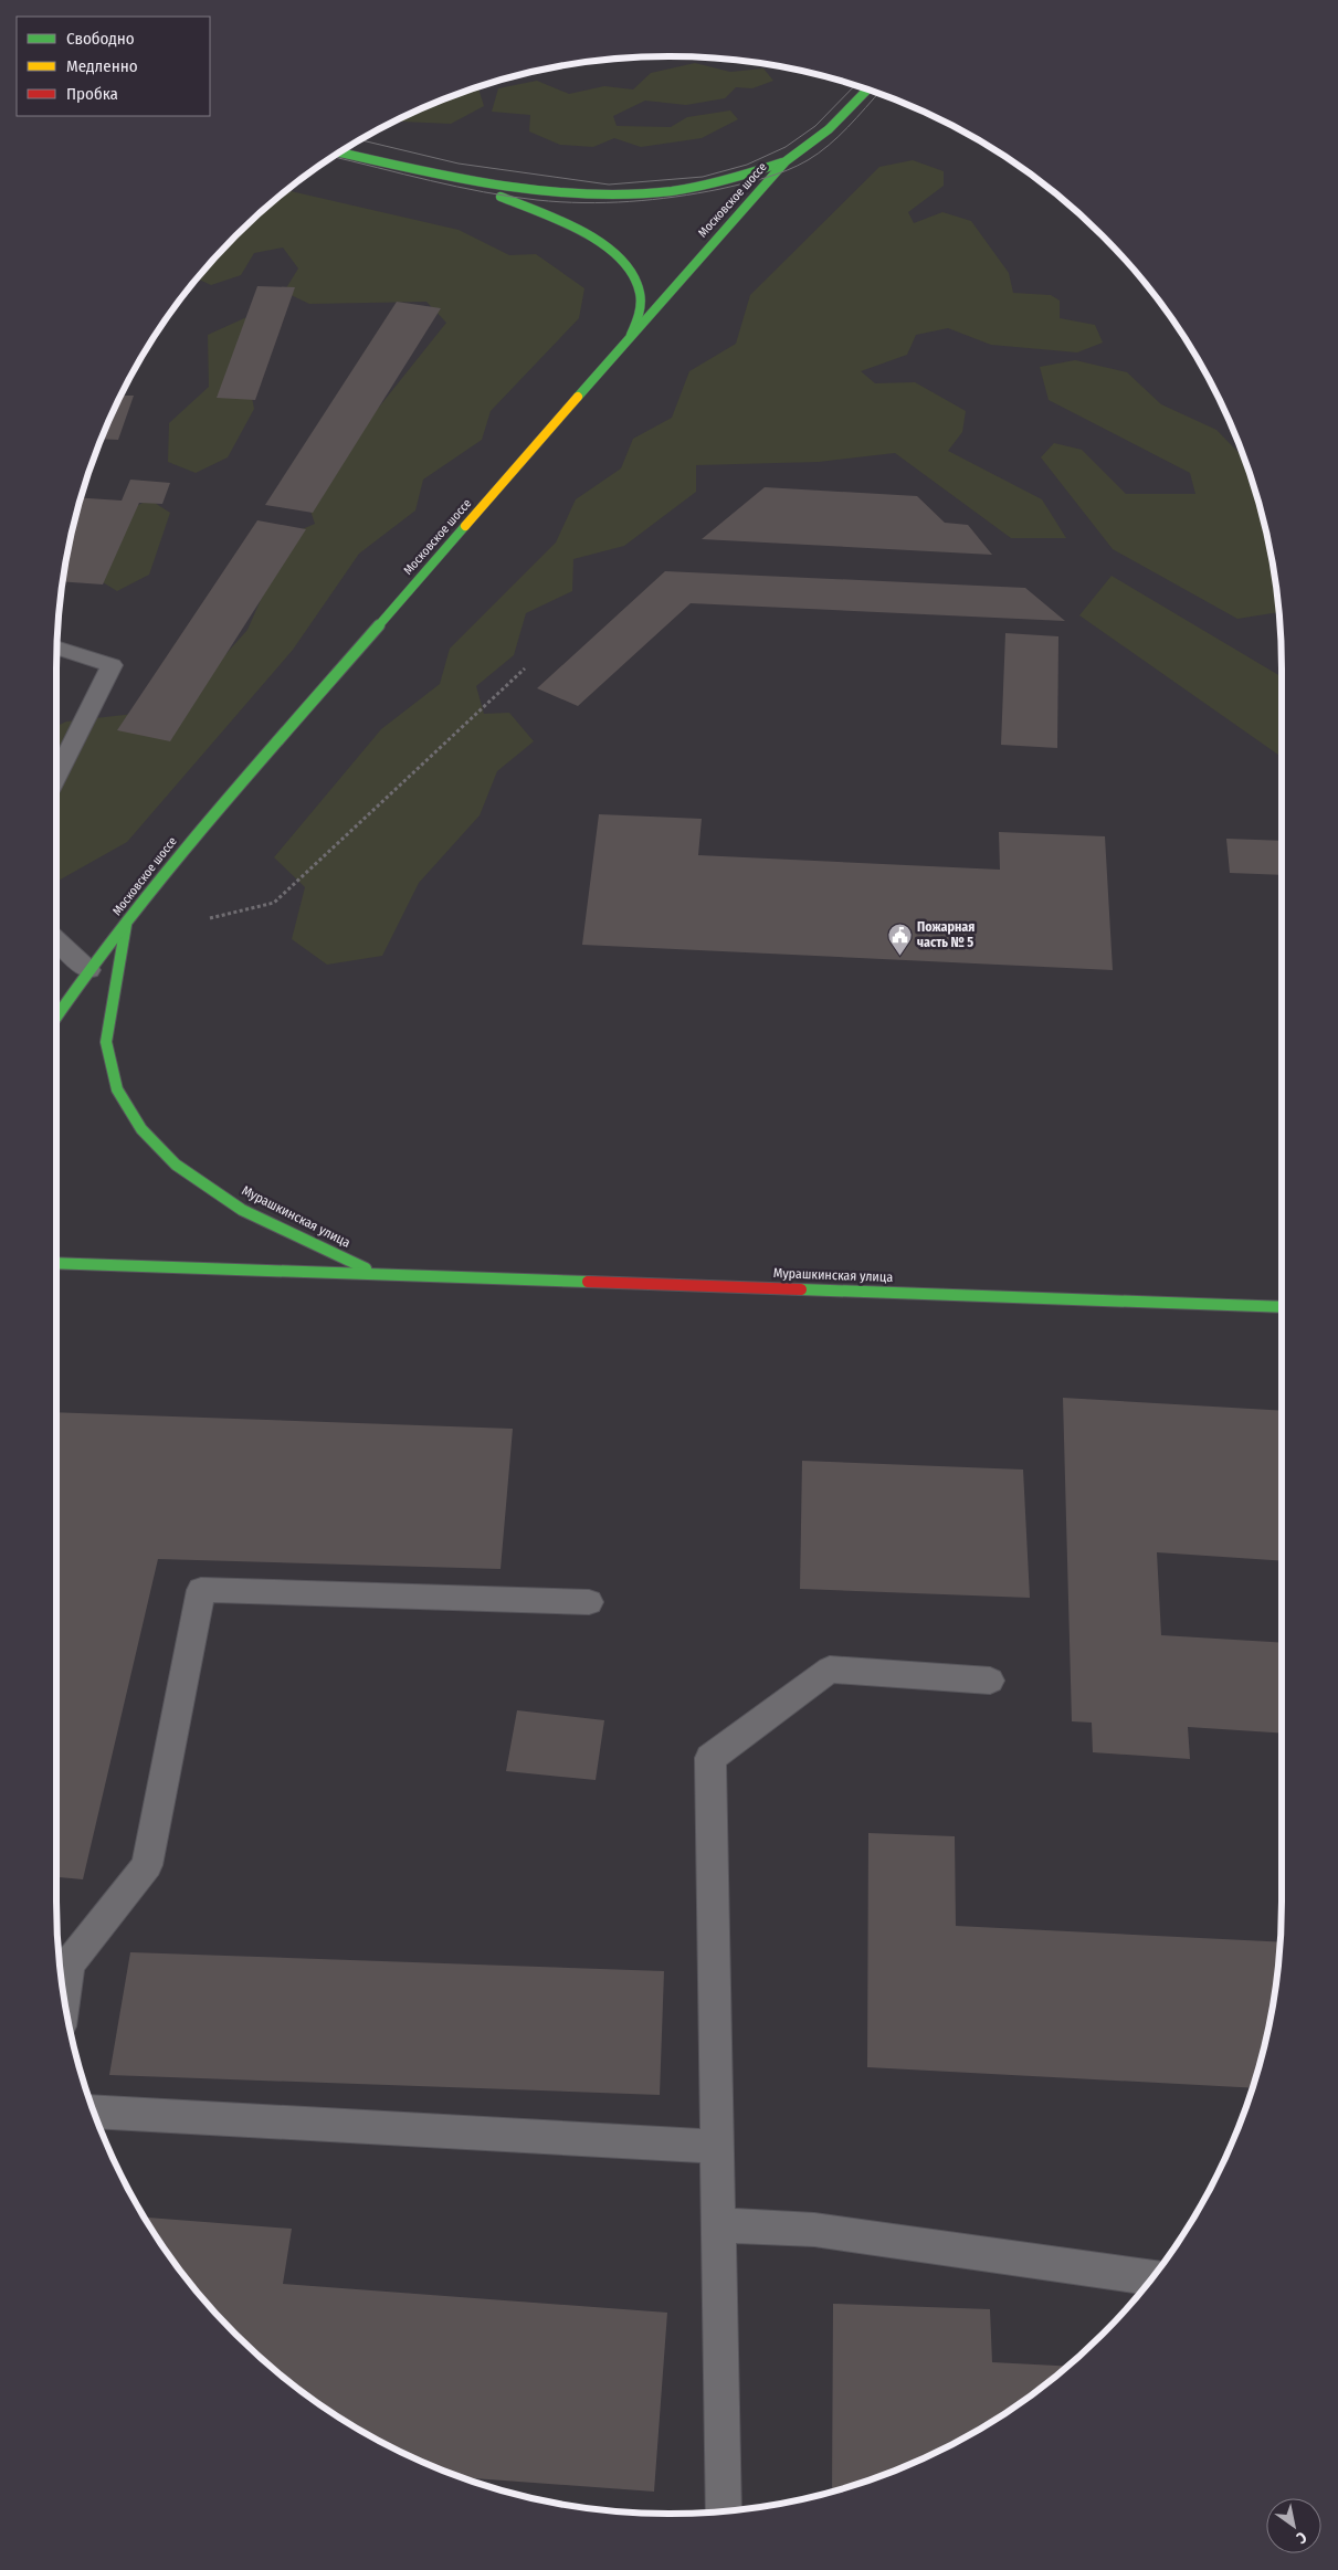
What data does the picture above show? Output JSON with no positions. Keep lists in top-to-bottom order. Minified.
{"streets":{"main road":["Московское шоссе","Мурашкинская улица"]},"crossings":[["Московское шоссе","Мурашкинская улица"]],"places":{"public building":["Пожарная часть № 5"]},"legend":["Свободно","Медленно","Пробка"],"north":"bottom right"}
